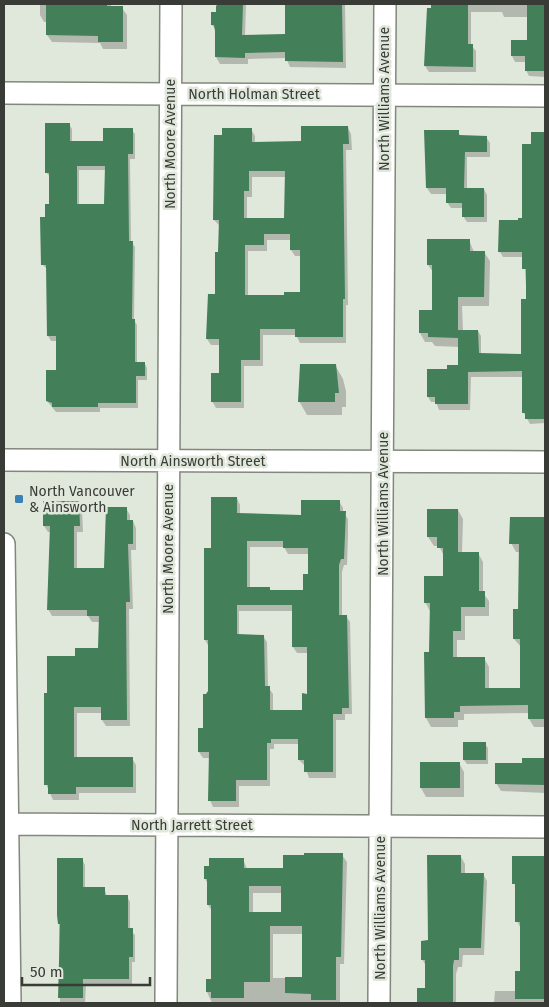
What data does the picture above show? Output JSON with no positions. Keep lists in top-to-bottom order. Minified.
{"streets":{"street":["North Holman Street","North Williams Avenue","North Moore Avenue","North Ainsworth Street","North Jarrett Street"]},"crossings":[["North Holman Street","North Williams Avenue"],["North Holman Street","North Moore Avenue"],["North Williams Avenue","North Ainsworth Street"],["North Williams Avenue","North Jarrett Street"],["North Moore Avenue","North Ainsworth Street"],["North Moore Avenue","North Jarrett Street"]],"places":{"transit":["North Vancouver & Ainsworth"]},"scale_bar":"50 m"}
